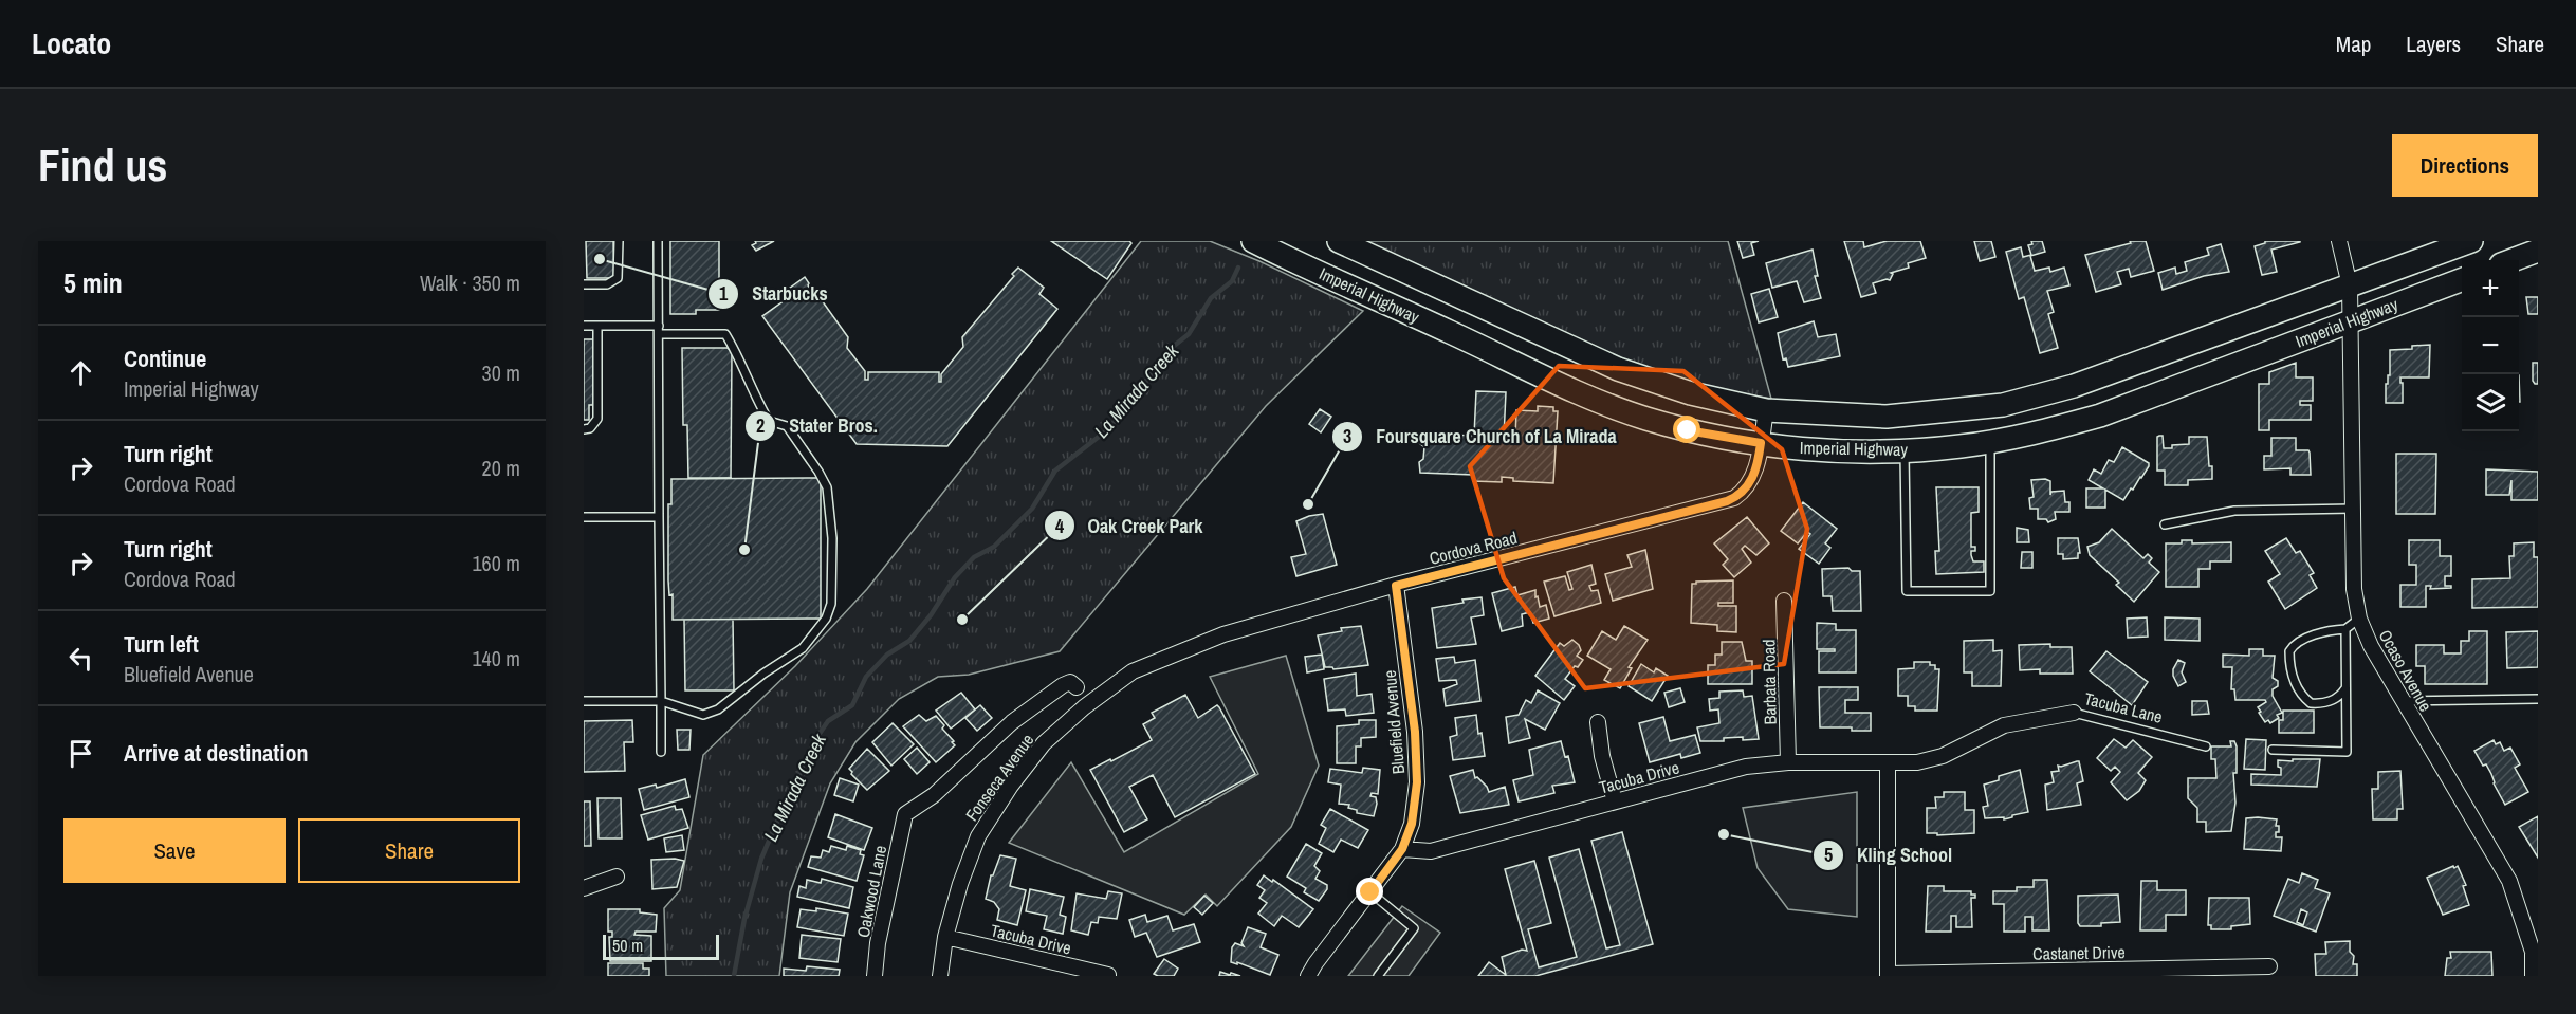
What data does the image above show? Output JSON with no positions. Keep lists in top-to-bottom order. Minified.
{"streets":{"main road":["Imperial Highway"],"street":["Cordova Road","Ocaso Avenue","Barbata Road","Tacuba Lane","Bluefield Avenue","Fonseca Avenue","Tacuba Drive","Oakwood Lane","Castanet Drive"]},"crossings":[["Imperial Highway","Cordova Road"],["Imperial Highway","Ocaso Avenue"],["Cordova Road","Bluefield Avenue"],["Cordova Road","Fonseca Avenue"],["Barbata Road","Tacuba Drive"],["Tacuba Lane","Tacuba Drive"],["Bluefield Avenue","Tacuba Drive"],["Fonseca Avenue","Tacuba Drive"]],"water":["La Mirada Creek"],"places":["Starbucks","Foursquare Church of La Mirada","Stater Bros.","Oak Creek Park","Kling School"],"scale_bar":"50 m","page":{"header":"Locato","nav":["Map","Layers","Share"],"buttons":["Directions",["Save","Share"]],"title":"Find us","heading":["5 min","Walk · 350 m"],"map_buttons":["+","−"],"list":[["Continue","Imperial Highway","30 m"],["Turn right","Cordova Road","20 m"],["Turn right","Cordova Road","160 m"],["Turn left","Bluefield Avenue","140 m"],"Arrive at destination"],"scale":"50 m"}}
